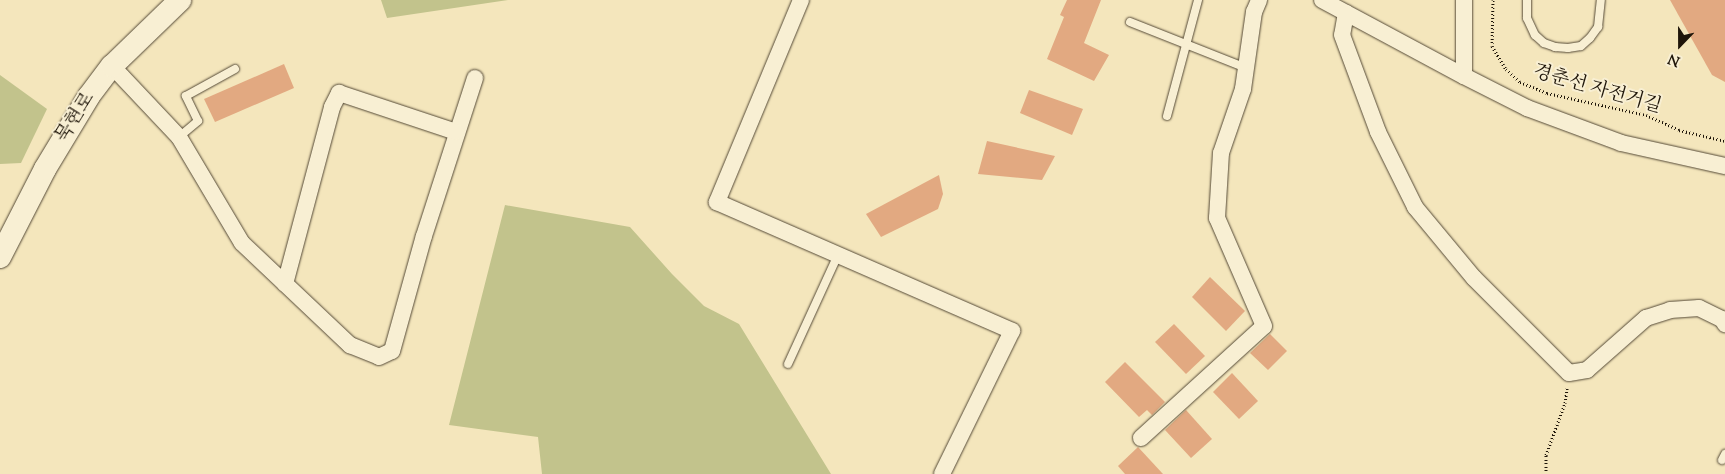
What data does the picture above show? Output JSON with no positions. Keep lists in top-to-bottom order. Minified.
{"streets":{"street":["묵현로"],"path":["경춘선 자전거길"]},"north":"bottom"}
